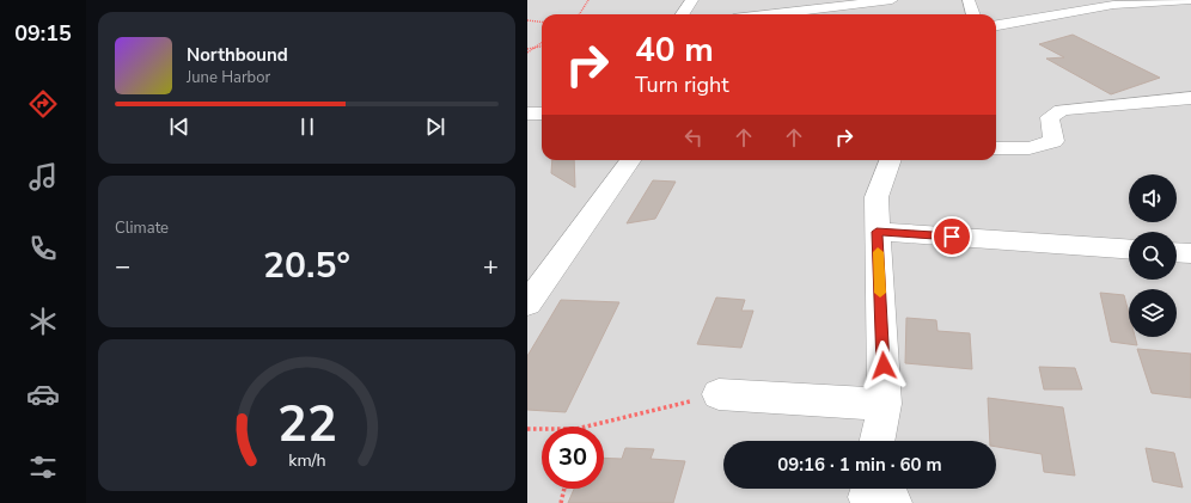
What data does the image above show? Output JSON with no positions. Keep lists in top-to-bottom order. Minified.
{"page":{"tabs":"09:15","turn":["40 m","Turn right"],"song":["Northbound","June Harbor"],"tile":"Climate","heat":["−","20.5°","+"],"limit":"30","trip":"09:16 · 1 min · 60 m","gauge":["22","km/h"]}}
